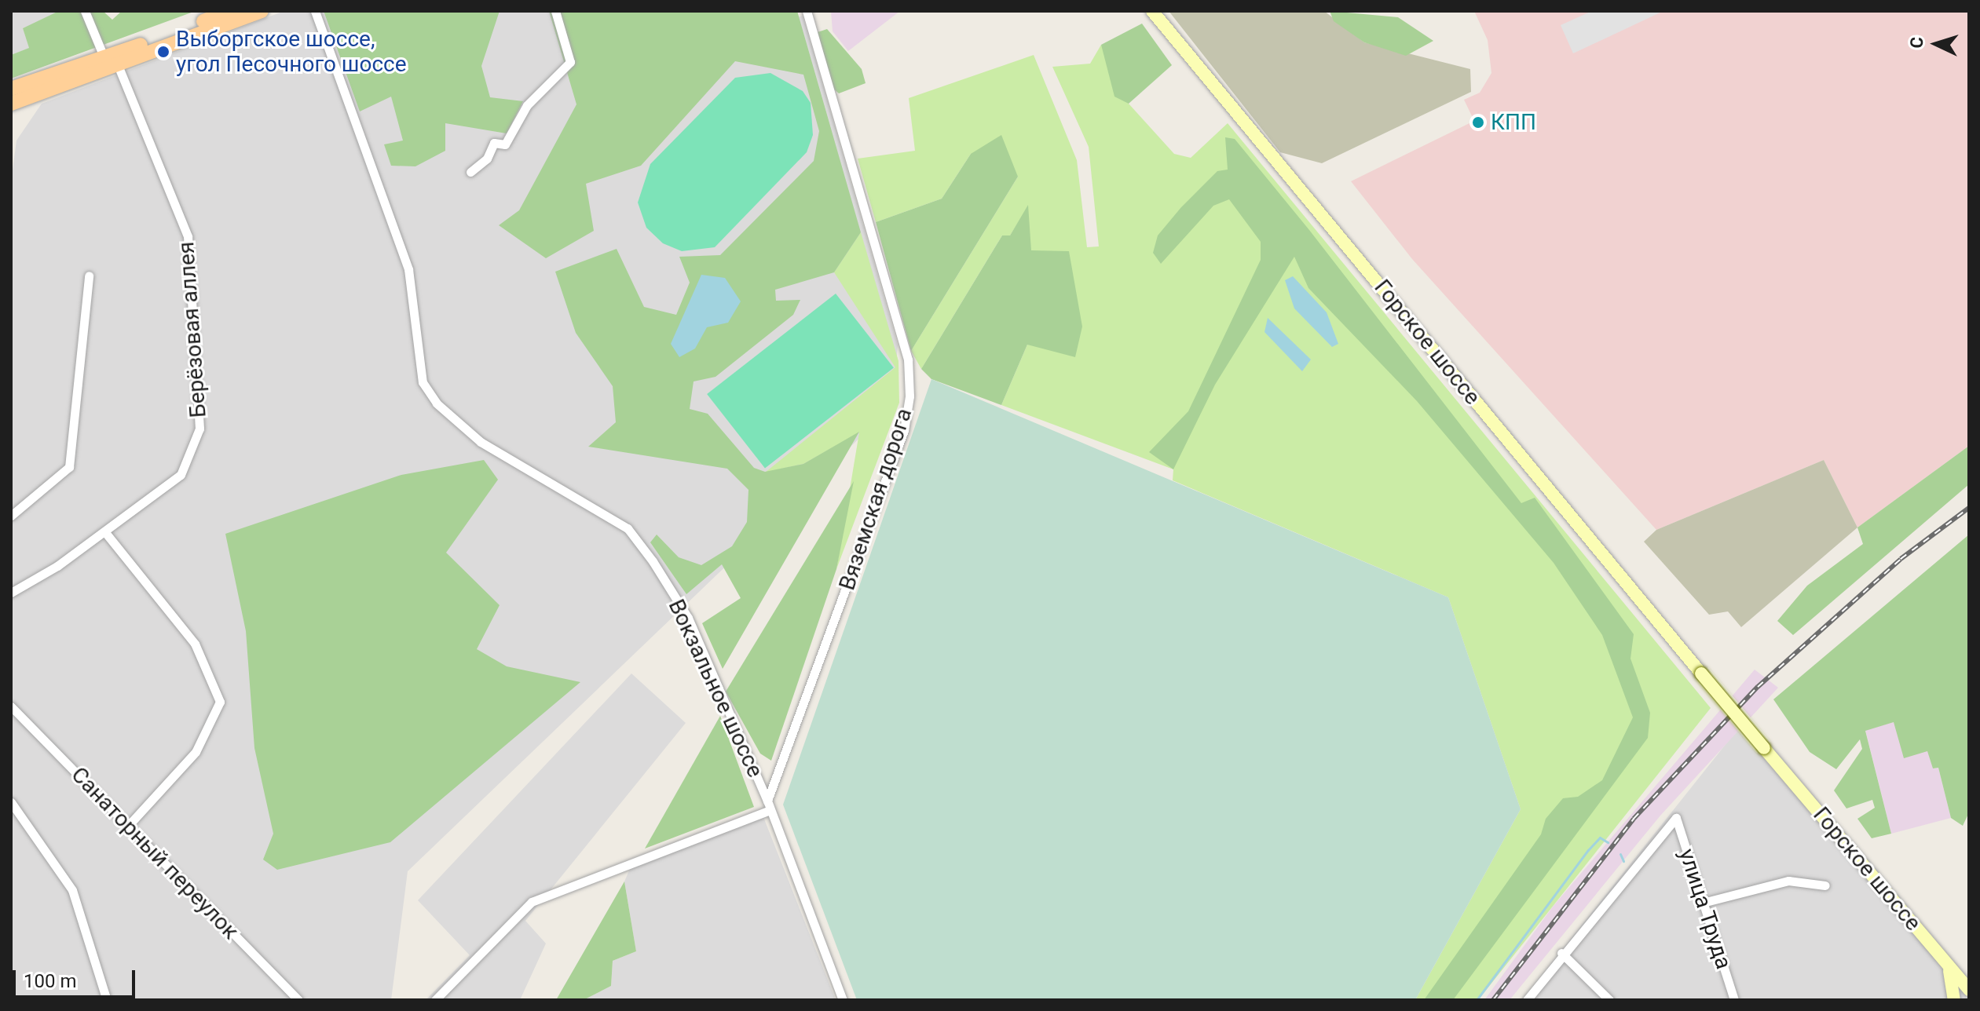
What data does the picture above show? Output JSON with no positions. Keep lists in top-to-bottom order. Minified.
{"streets":{"main road":["Горское шоссе"],"street":["Берёзовая аллея","Вяземская дорога","Вокзальное шоссе","Санаторный переулок","улица Труда"]},"crossings":[["Вяземская дорога","Вокзальное шоссе"]],"places":["Выборгское шоссе, угол Песочного шоссе","КПП"],"scale_bar":"100 m","north":"left"}
